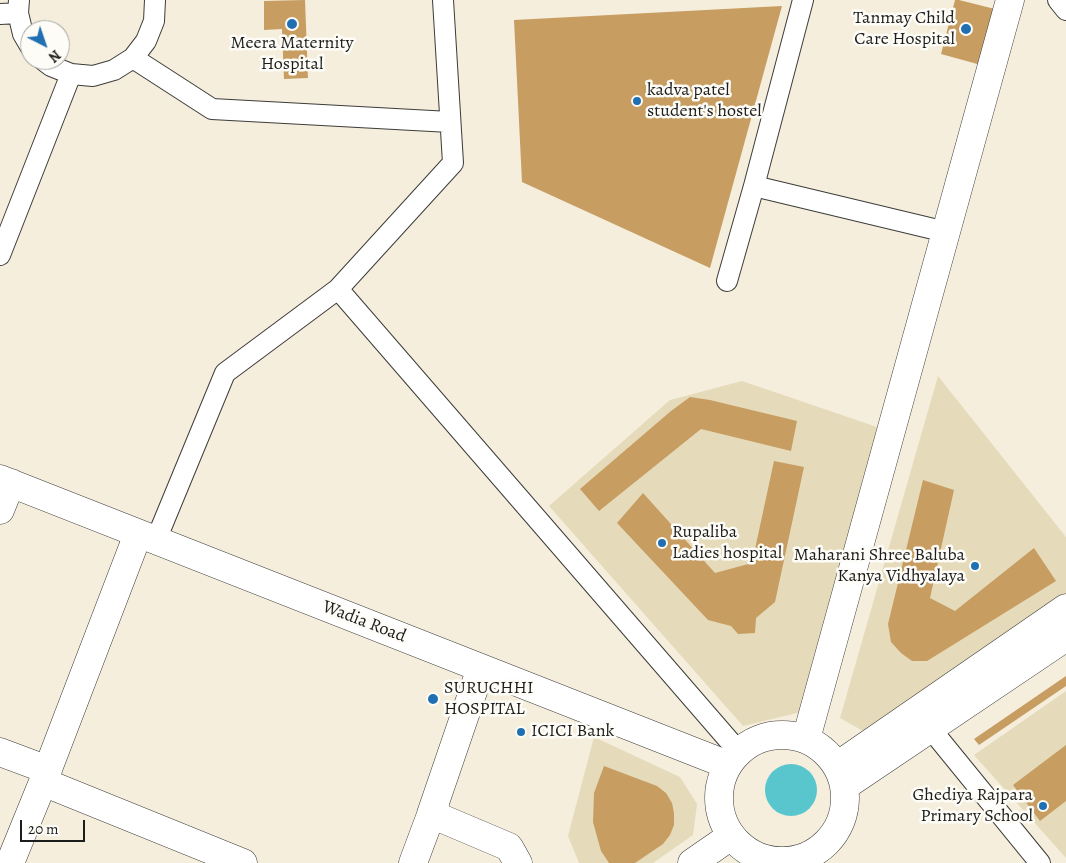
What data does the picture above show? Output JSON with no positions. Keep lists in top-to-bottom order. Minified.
{"streets":{"street":["Wadia Road"]},"places":["Meera Maternity Hospital","Tanmay Child Care Hospital","kadva patel student's hostel","Rupaliba Ladies hospital","Maharani Shree Baluba Kanya Vidhyalaya","SURUCHHI HOSPITAL","ICICI Bank","Ghediya Rajpara Primary School"],"scale_bar":"20 m","north":"bottom right"}
